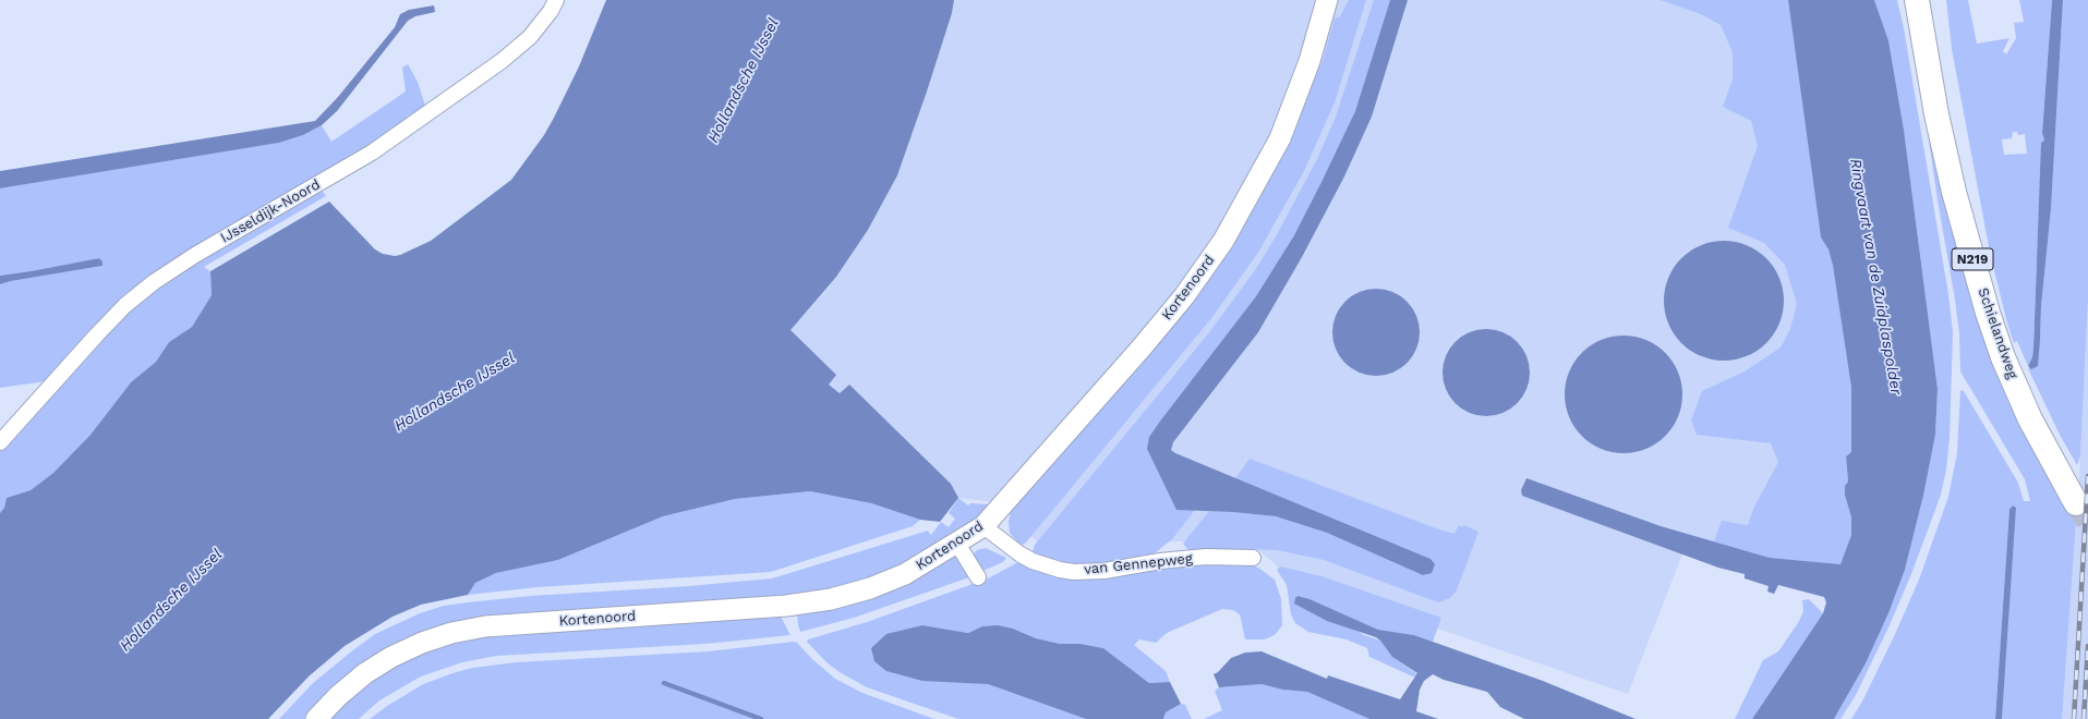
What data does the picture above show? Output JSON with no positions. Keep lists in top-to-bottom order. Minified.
{"streets":{"main road":["N219","Schielandweg"],"street":["IJsseldijk-Noord","Kortenoord","van Gennepweg"]},"crossings":[["Kortenoord","van Gennepweg"]],"water":["Hollandsche IJssel","Ringvaart van de Zuidplaspolder"]}
